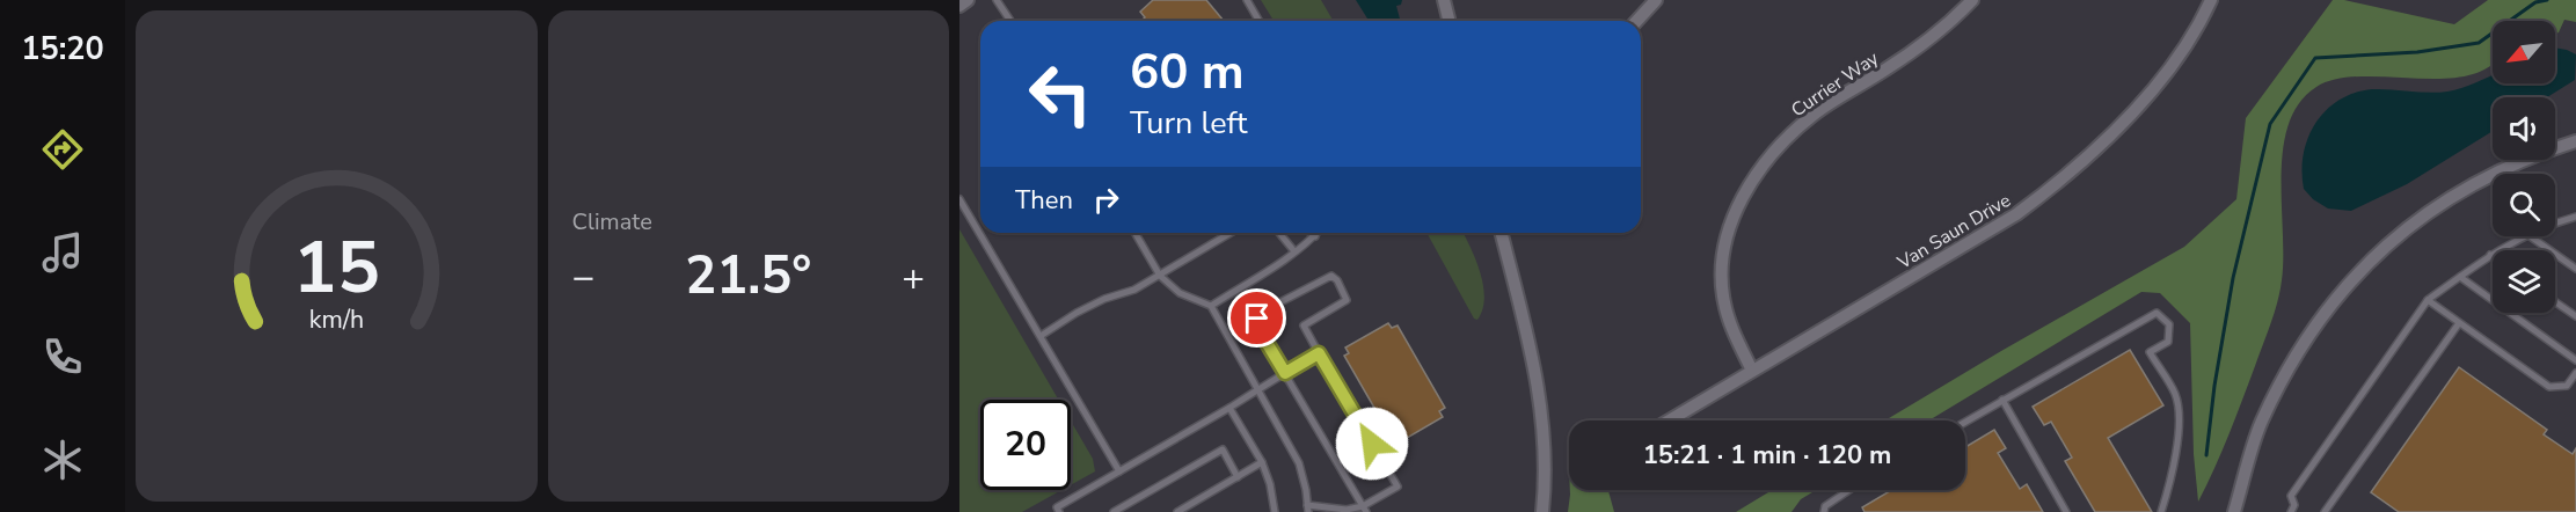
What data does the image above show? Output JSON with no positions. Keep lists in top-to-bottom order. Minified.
{"streets":{"street":["Currier Way","Van Saun Drive"]},"crossings":[["Currier Way","Van Saun Drive"]],"north":"bottom left","page":{"tabs":"15:20","tile":"Climate","turn":["60 m","Turn left"],"then":"Then","heat":["−","21.5°","+"],"limit":"20","trip":"15:21 · 1 min · 120 m","gauge":["15","km/h"]}}
